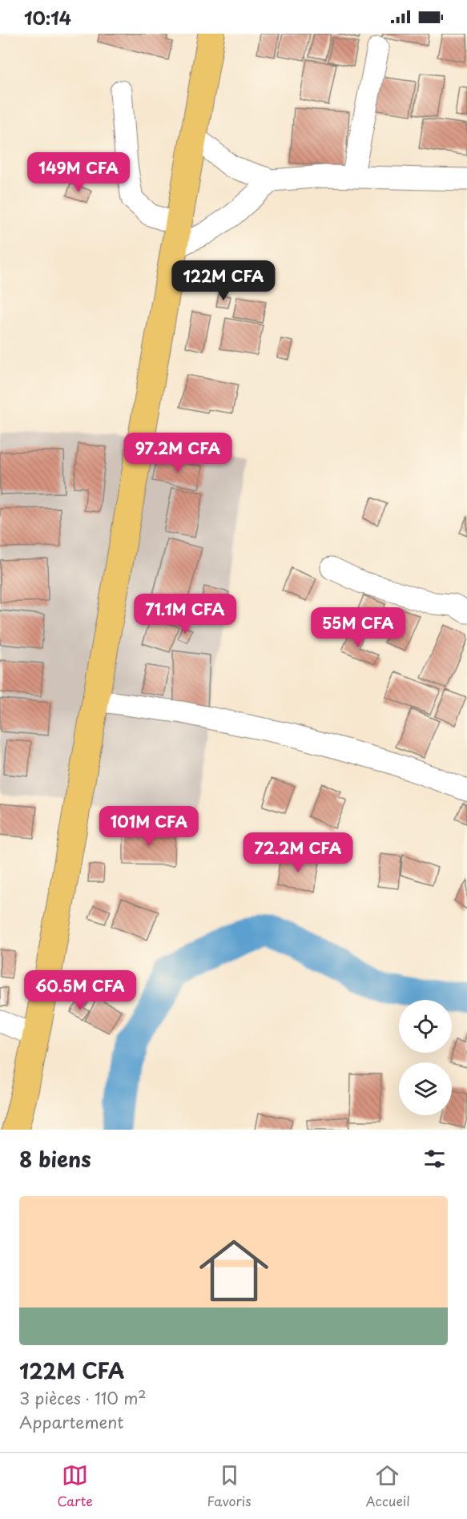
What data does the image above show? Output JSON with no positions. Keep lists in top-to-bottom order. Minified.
{"page":{"status":"10:14","price":["149M CFA","122M CFA","97.2M CFA","71.1M CFA","55M CFA","101M CFA","72.2M CFA","60.5M CFA"],"heading":"8 biens","list":[{"name":"122M CFA","note":"3 pièces · 110 m² · Appartement"}],"tabs":["Carte","Favoris","Accueil"]}}
